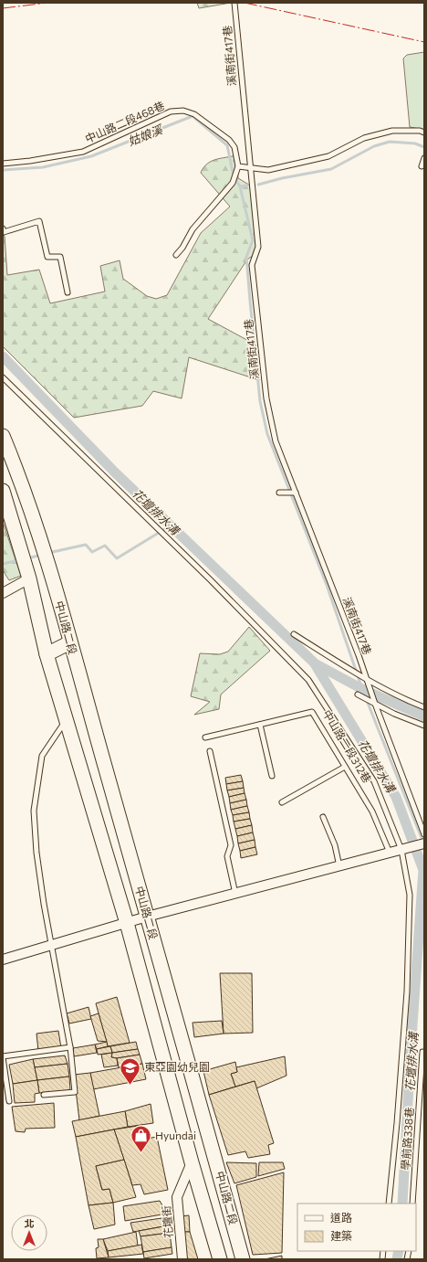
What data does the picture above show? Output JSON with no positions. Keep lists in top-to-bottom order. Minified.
{"streets":{"main road":["中山路二段"],"street":["花壇街"],"lane":["溪南街417巷","中山路二段468巷","中山路二段312巷","學前路338巷"]},"crossings":[["中山路二段","花壇街"]],"water":["姑娘溪","花壇排水溝"],"places":{"school or university":["東亞園幼兒園"],"shop":["Hyundai"]},"legend":["道路","建築"],"north":"top"}
